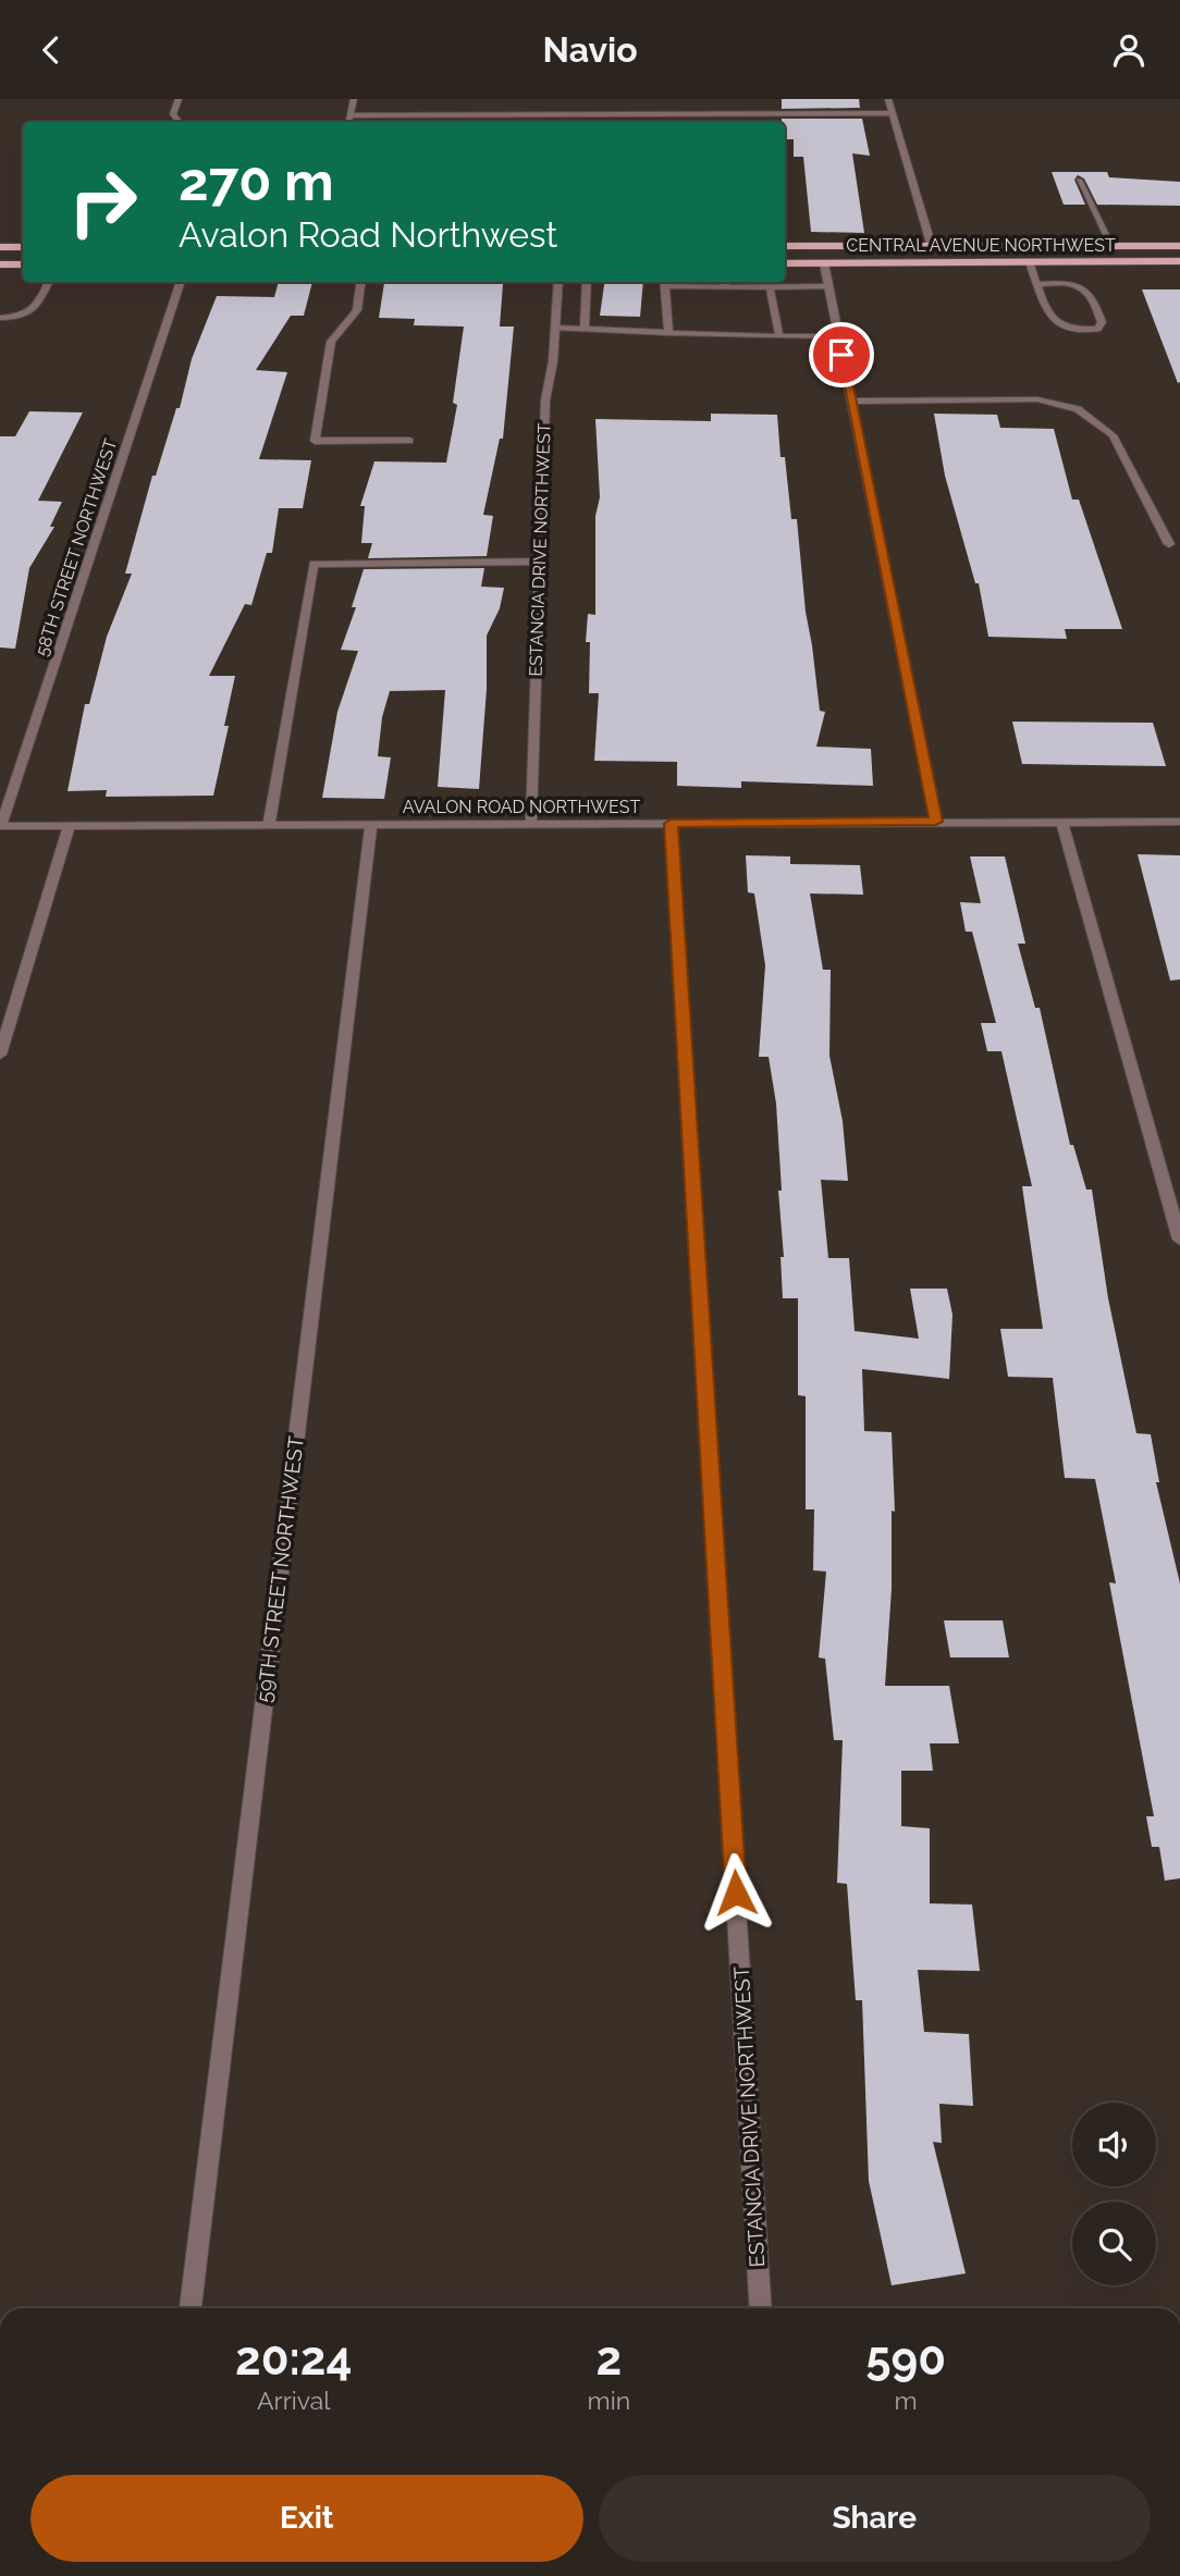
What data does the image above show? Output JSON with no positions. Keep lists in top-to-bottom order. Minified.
{"streets":{"main road":["CENTRAL AVENUE NORTHWEST"],"street":["58TH STREET NORTHWEST","ESTANCIA DRIVE NORTHWEST","AVALON ROAD NORTHWEST","59TH STREET NORTHWEST"]},"crossings":[["58TH STREET NORTHWEST","AVALON ROAD NORTHWEST"],["ESTANCIA DRIVE NORTHWEST","AVALON ROAD NORTHWEST"],["AVALON ROAD NORTHWEST","59TH STREET NORTHWEST"]],"page":{"header":"Navio","turn":["270 m","Avalon Road Northwest"],"eta":["20:24","Arrival","2","min","590","m"],"buttons":["Exit","Share"]}}
